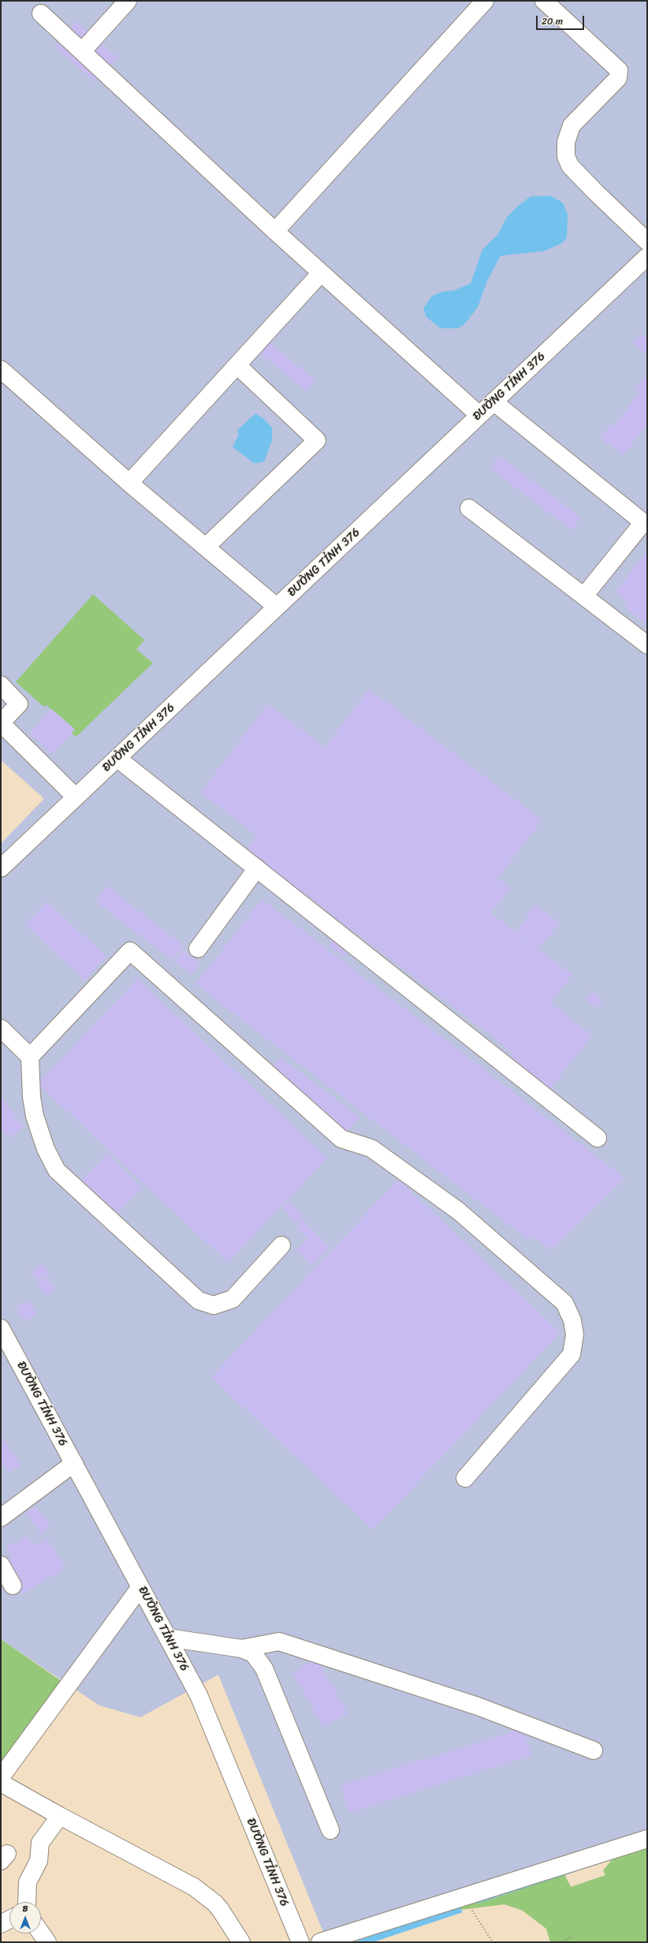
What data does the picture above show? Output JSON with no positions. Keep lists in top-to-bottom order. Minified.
{"streets":{"street":["ĐƯỜNG TỈNH 376"]},"scale_bar":"20 m","north":"top"}
